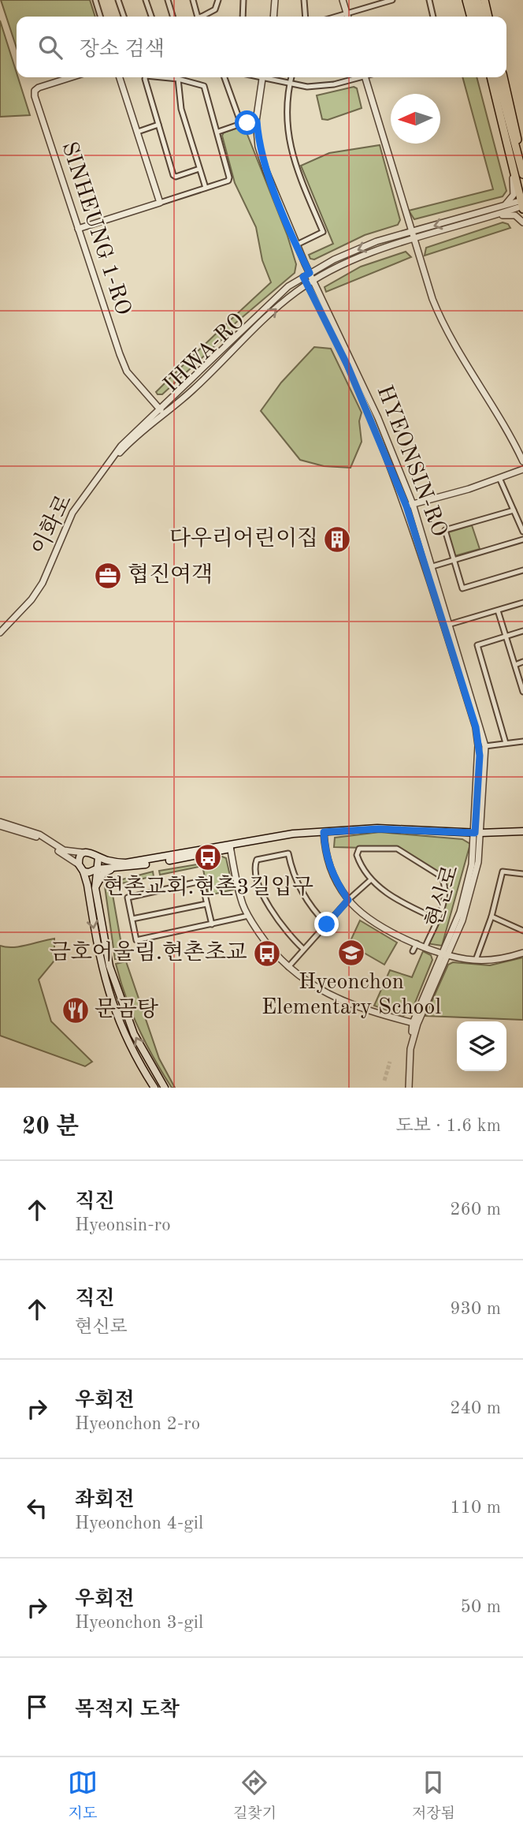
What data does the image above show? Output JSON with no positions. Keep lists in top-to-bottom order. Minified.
{"streets":{"street":["SINHEUNG 1-RO","IHWA-RO","HYEONSIN-RO","이화로","현신로"]},"crossings":[["SINHEUNG 1-RO","IHWA-RO"],["SINHEUNG 1-RO","이화로"],["IHWA-RO","HYEONSIN-RO"],["IHWA-RO","이화로"],["HYEONSIN-RO","이화로"],["HYEONSIN-RO","현신로"]],"places":{"building":["다우리어린이집"],"office":["협진여객"],"bus stop":["현촌교회.현촌3길입구","금호어울림.현촌초교"],"school or university":["Hyeonchon Elementary School"],"restaurant":["문곰탕"]},"north":"left","page":{"search":"장소 검색","heading":["20 분","도보 · 1.6 km"],"list":[["직진","Hyeonsin-ro","260 m"],["직진","현신로","930 m"],["우회전","Hyeonchon 2-ro","240 m"],["좌회전","Hyeonchon 4-gil","110 m"],["우회전","Hyeonchon 3-gil","50 m"],"목적지 도착"],"nav":["지도","길찾기","저장됨"]}}
